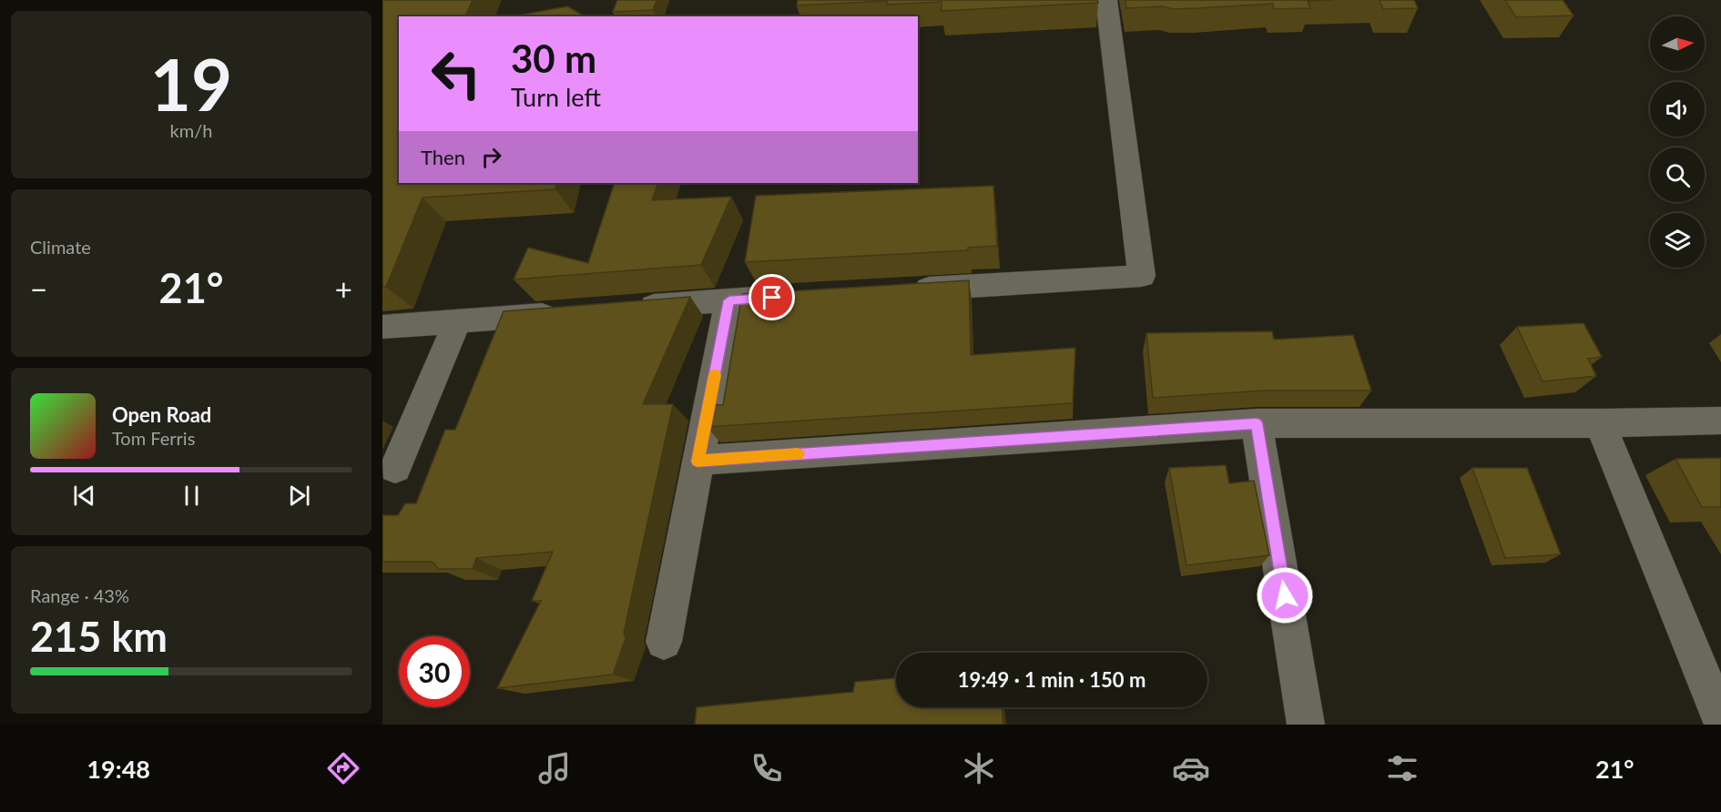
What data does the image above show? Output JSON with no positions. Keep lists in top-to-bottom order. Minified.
{"north":"right","page":{"tile":[["19","km/h"],"Climate",["Range · 43%","215 km"]],"turn":["30 m","Turn left"],"then":"Then","heat":["−","21°","+"],"song":["Open Road","Tom Ferris"],"limit":"30","trip":"19:49 · 1 min · 150 m","tabs":["19:48","21°"]}}
